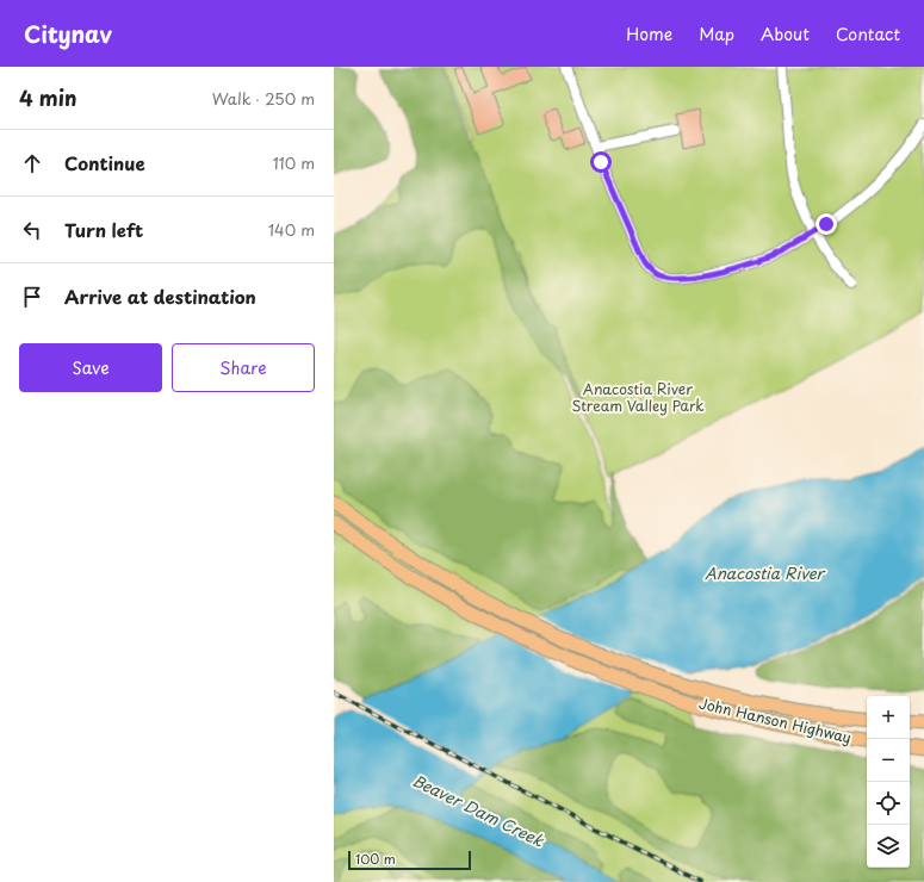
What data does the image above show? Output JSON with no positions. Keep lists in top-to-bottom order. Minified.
{"streets":{"highway":["John Hanson Highway"]},"water":["Anacostia River","Beaver Dam Creek"],"parks":["Anacostia River Stream Valley Park"],"scale_bar":"100 m","page":{"header":"Citynav","nav":["Home","Map","About","Contact"],"heading":["4 min","Walk · 250 m"],"list":[["Continue","110 m"],["Turn left","140 m"],"Arrive at destination"],"buttons":["Save","Share"],"map_buttons":["+","−"],"scale":"100 m"}}
